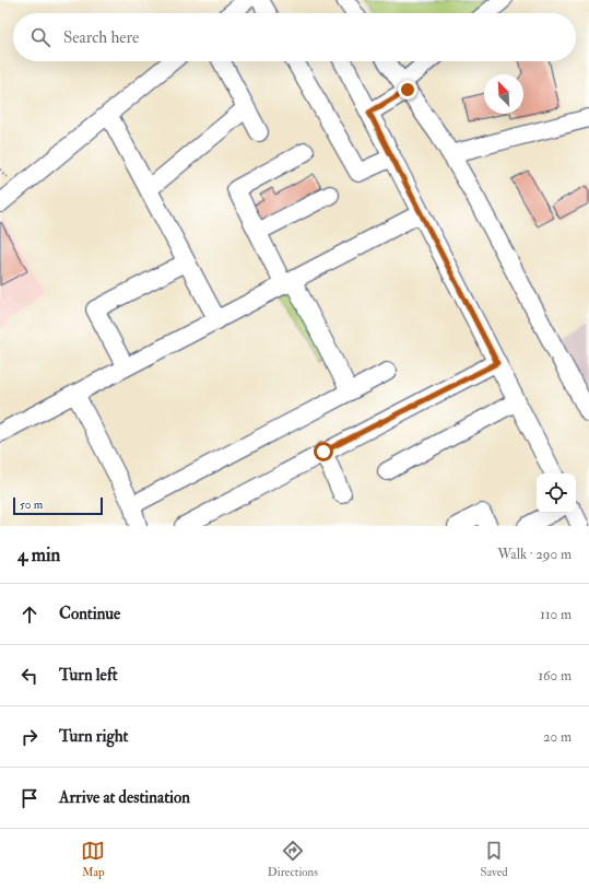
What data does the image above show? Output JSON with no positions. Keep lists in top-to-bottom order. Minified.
{"scale_bar":"50 m","north":"top left","page":{"search":"Search here","scale":"50 m","heading":["4 min","Walk · 290 m"],"list":[["Continue","110 m"],["Turn left","160 m"],["Turn right","20 m"],"Arrive at destination"],"nav":["Map","Directions","Saved"]}}
